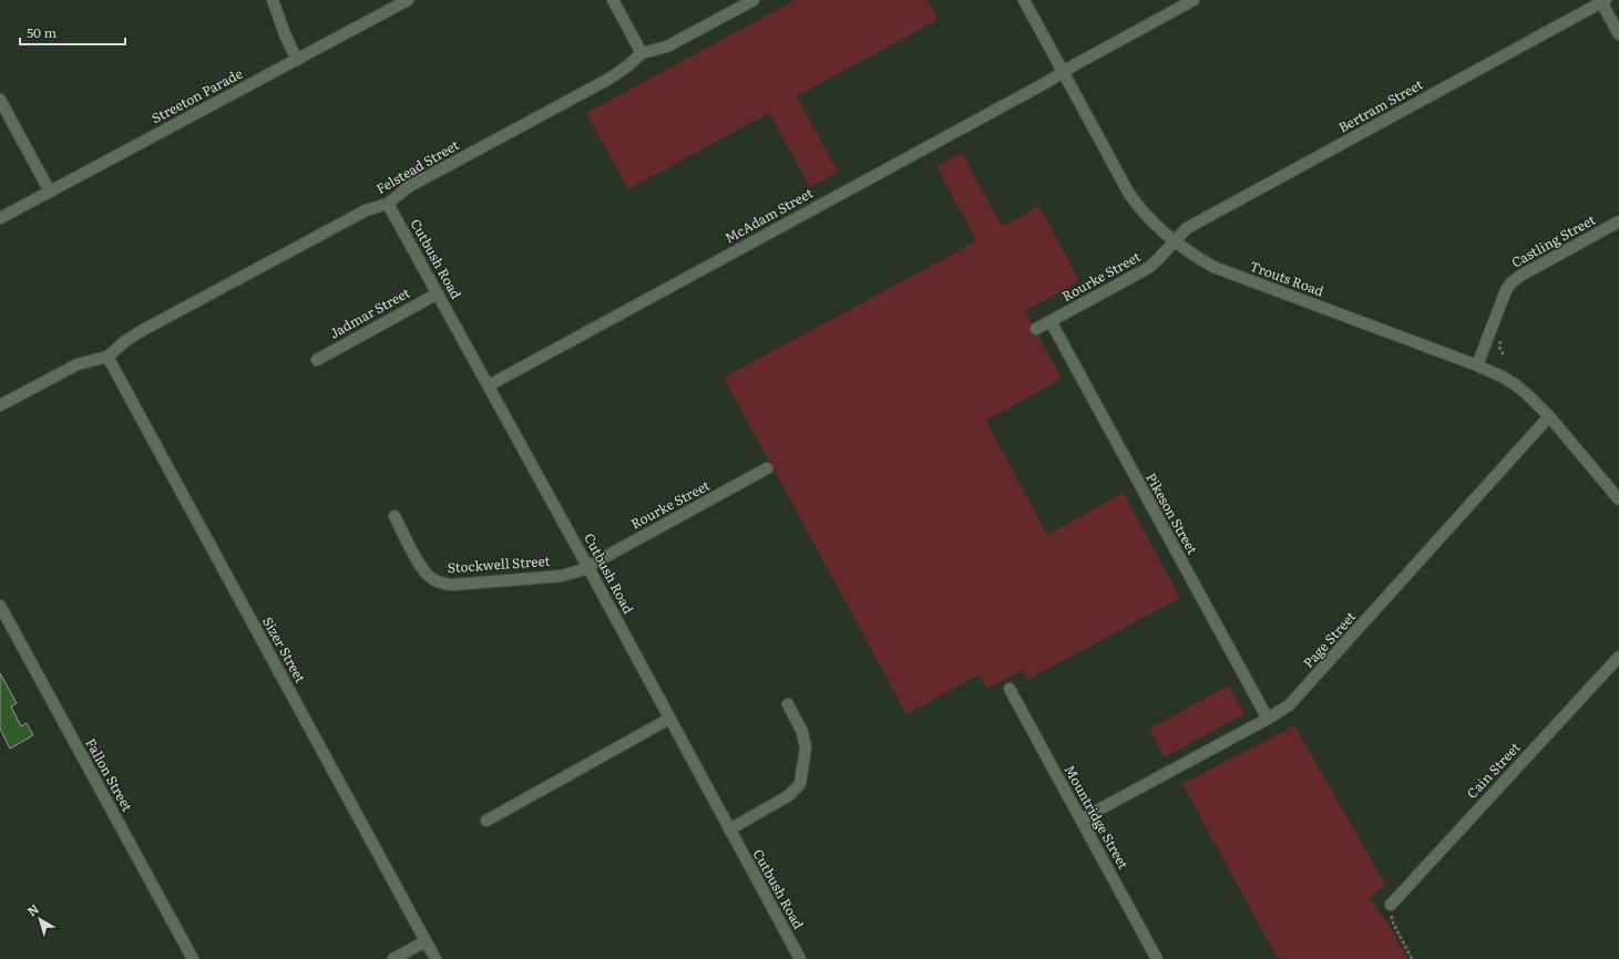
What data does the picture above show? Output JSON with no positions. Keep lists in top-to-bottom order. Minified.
{"streets":{"street":["Streeton Parade","Bertram Street","Felstead Street","McAdam Street","Castling Street","Cutbush Road","Rourke Street","Trouts Road","Jadmar Street","Pikeson Street","Stockwell Street","Page Street","Sizer Street","Cain Street","Fallon Street","Mountridge Street"]},"crossings":[["Bertram Street","Rourke Street"],["Bertram Street","Trouts Road"],["Felstead Street","Cutbush Road"],["Felstead Street","Sizer Street"],["McAdam Street","Cutbush Road"],["McAdam Street","Trouts Road"],["Castling Street","Trouts Road"],["Cutbush Road","Rourke Street"],["Cutbush Road","Jadmar Street"],["Cutbush Road","Stockwell Street"],["Rourke Street","Trouts Road"],["Rourke Street","Pikeson Street"],["Rourke Street","Stockwell Street"],["Trouts Road","Page Street"],["Pikeson Street","Page Street"],["Page Street","Mountridge Street"]],"scale_bar":"50 m","north":"top left"}
